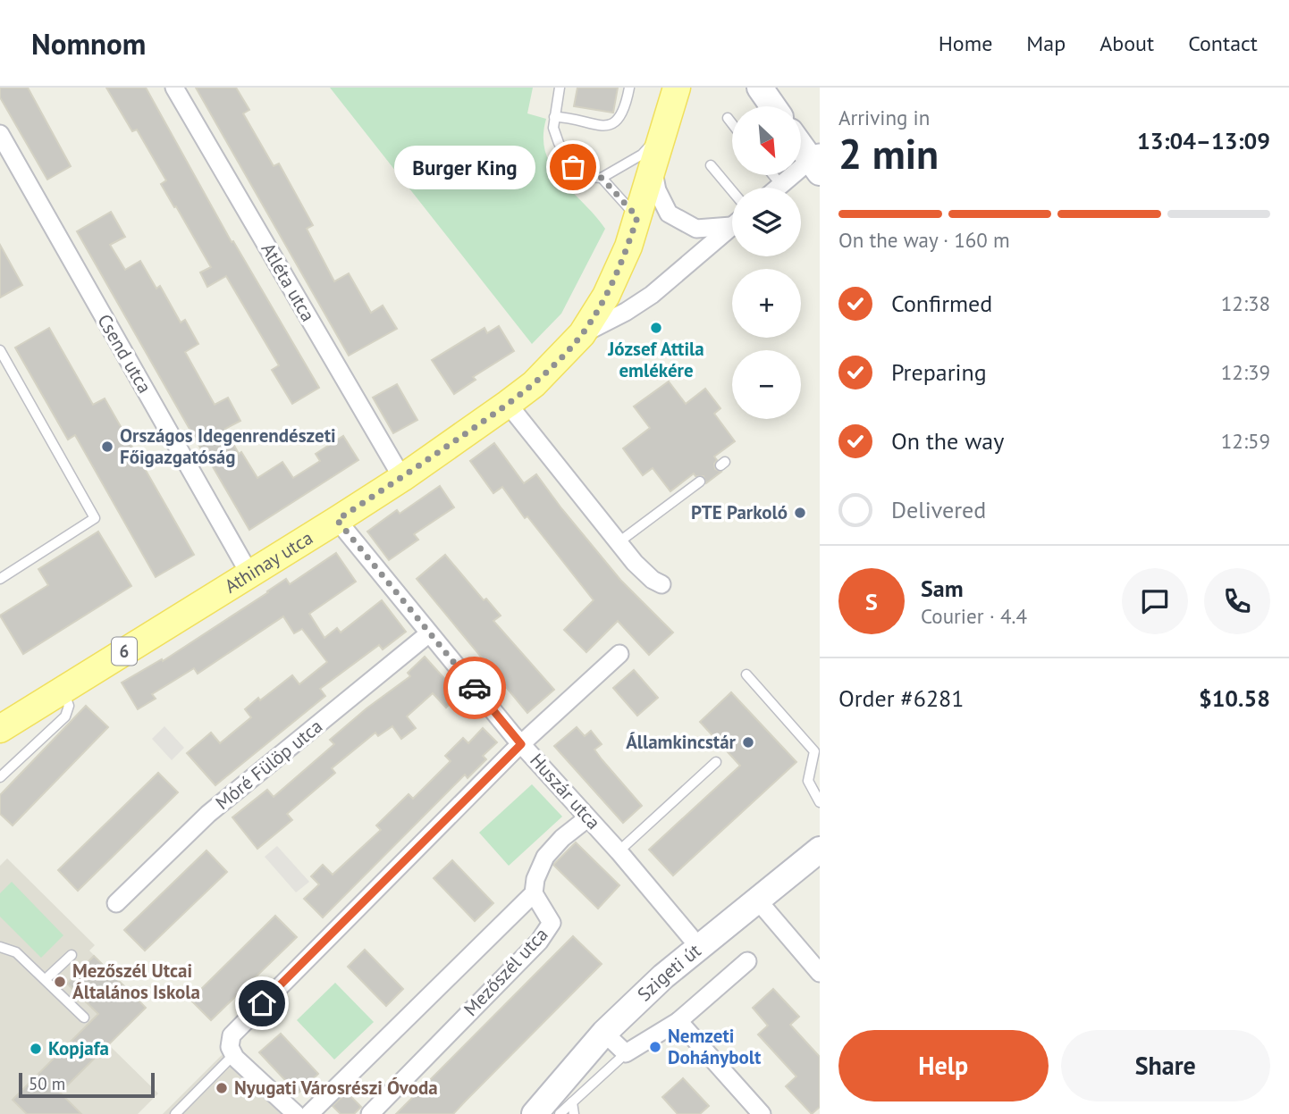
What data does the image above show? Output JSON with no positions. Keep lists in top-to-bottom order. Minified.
{"streets":{"main road":["Athinay utca","6"],"street":["Atléta utca","Csend utca","Móré Fülöp utca","Huszár utca","Mezőszél utca","Szigeti út"]},"crossings":[["Atléta utca","Athinay utca"],["Csend utca","Athinay utca"],["Athinay utca","Huszár utca"],["Móré Fülöp utca","Huszár utca"],["Huszár utca","Szigeti út"]],"places":["Burger King","József Attila emlékére","Országos Idegenrendészeti Főigazgatóság","PTE Parkoló","Államkincstár","Mezőszél Utcai Általános Iskola","Nemzeti Dohánybolt","Kopjafa","Nyugati Városrészi Óvoda"],"scale_bar":"50 m","north":"bottom right","page":{"header":"Nomnom","nav":["Home","Map","About","Contact"],"heading":["2 min","Arriving in","13:04–13:09"],"panel":["Sam","Courier · 4.4","Order #6281","$10.58"],"map_buttons":["+","−"],"bubble":"Burger King","bar":"On the way · 160 m","list":[["Confirmed","12:38"],["Preparing","12:39"],["On the way","12:59"],"Delivered"],"round":"S","buttons":["Help","Share"],"scale":"50 m"}}
